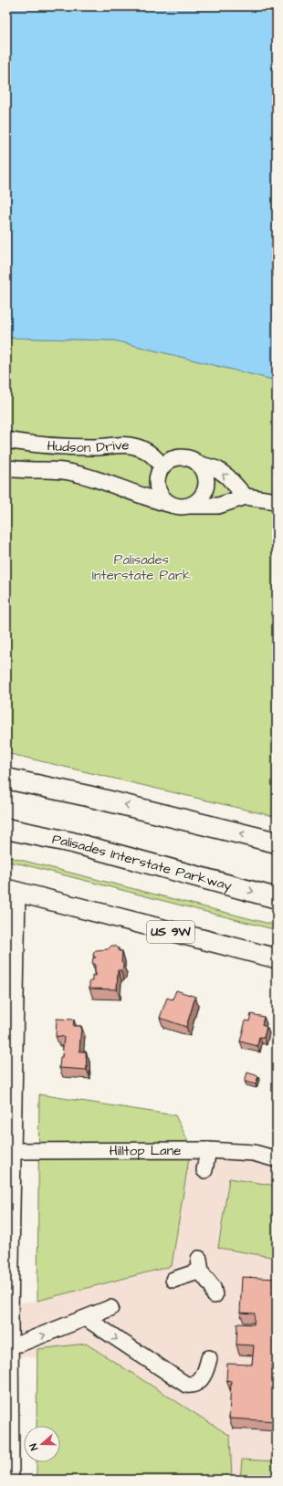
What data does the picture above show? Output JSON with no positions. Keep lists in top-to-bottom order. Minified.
{"streets":{"highway":["Palisades Interstate Parkway"],"main road":["US 9W"],"street":["Hudson Drive","Hilltop Lane"]},"parks":["Palisades Interstate Park"],"north":"left"}
